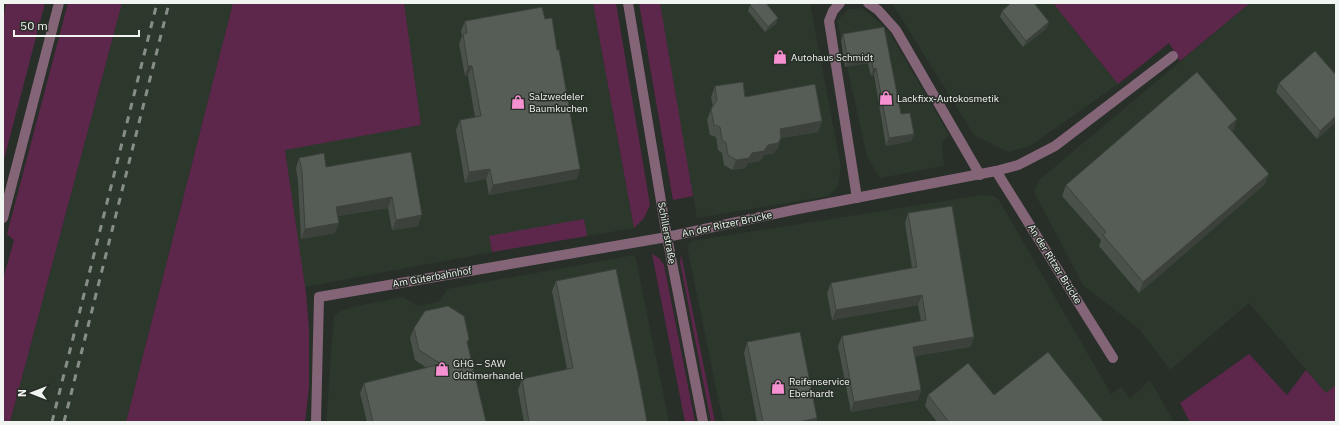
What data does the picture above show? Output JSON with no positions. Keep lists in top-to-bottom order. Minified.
{"streets":{"street":["An der Ritzer Brücke","Schillerstraße","Am Güterbahnhof"]},"crossings":[["An der Ritzer Brücke","Schillerstraße"],["An der Ritzer Brücke","Am Güterbahnhof"],["Schillerstraße","Am Güterbahnhof"]],"places":{"shop":["Autohaus Schmidt","Lackfixx-Autokosmetik","Salzwedeler Baumkuchen","GHG – SAW Oldtimerhandel","Reifenservice Eberhardt"]},"scale_bar":"50 m","north":"left"}
